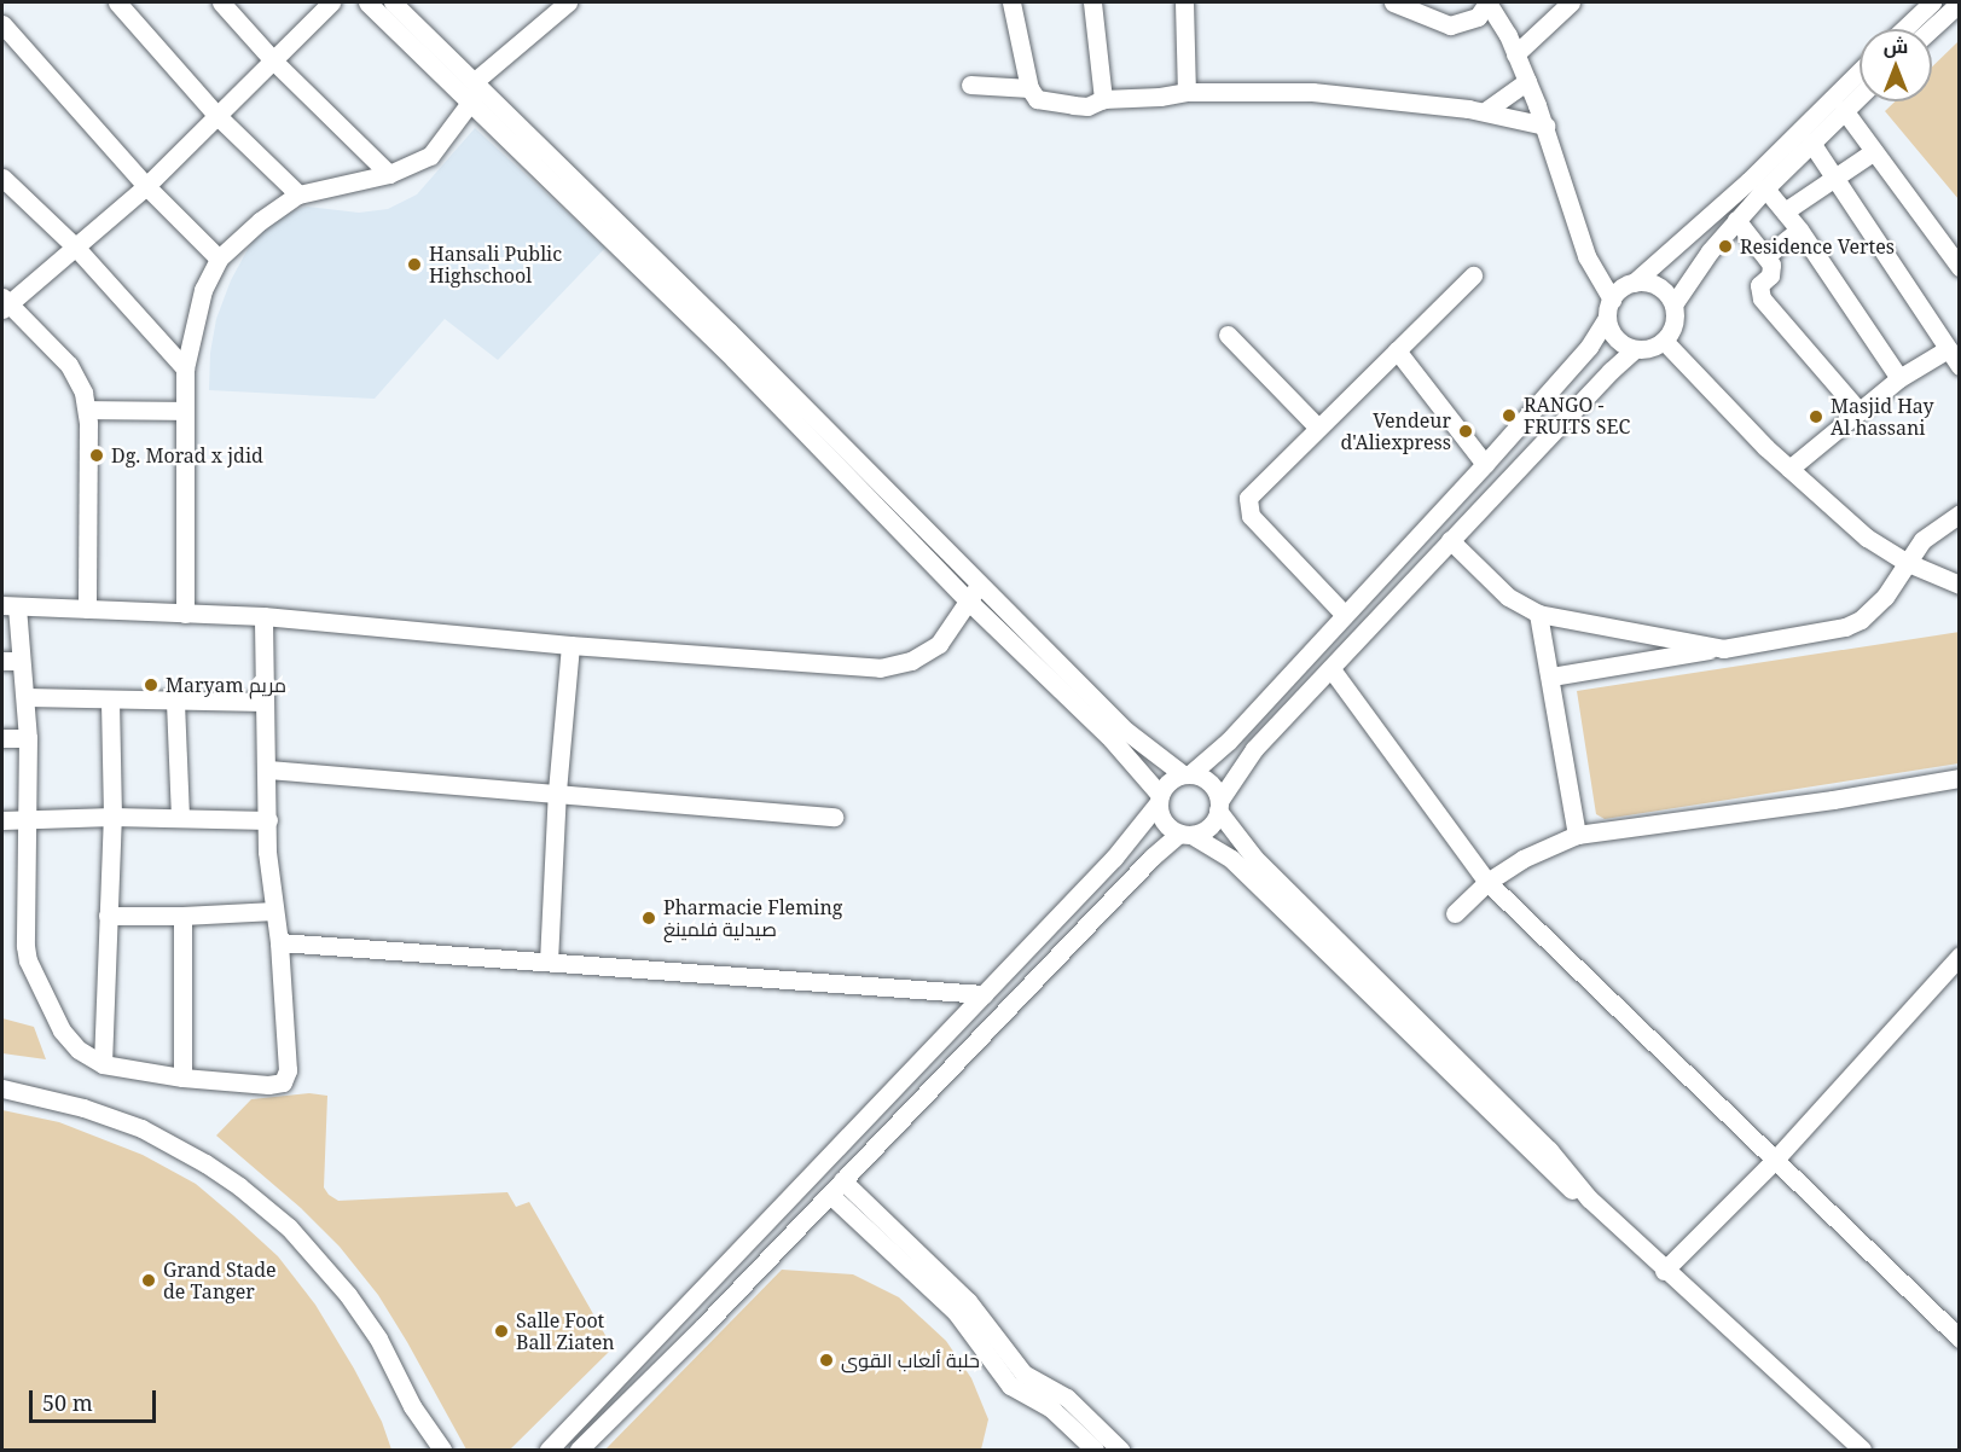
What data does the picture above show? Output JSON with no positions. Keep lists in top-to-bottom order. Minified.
{"places":["Residence Vertes","Hansali Public Highschool","RANGO - FRUITS SEC","Masjid Hay Al hassani","Vendeur d'Aliexpress","Dg. Morad x jdid","Maryam مريم","Pharmacie Fleming صيدلية فلمينغ","Grand Stade de Tanger","Salle Foot Ball Ziaten","حلبة ألعاب القوى"],"scale_bar":"50 m","north":"top"}
